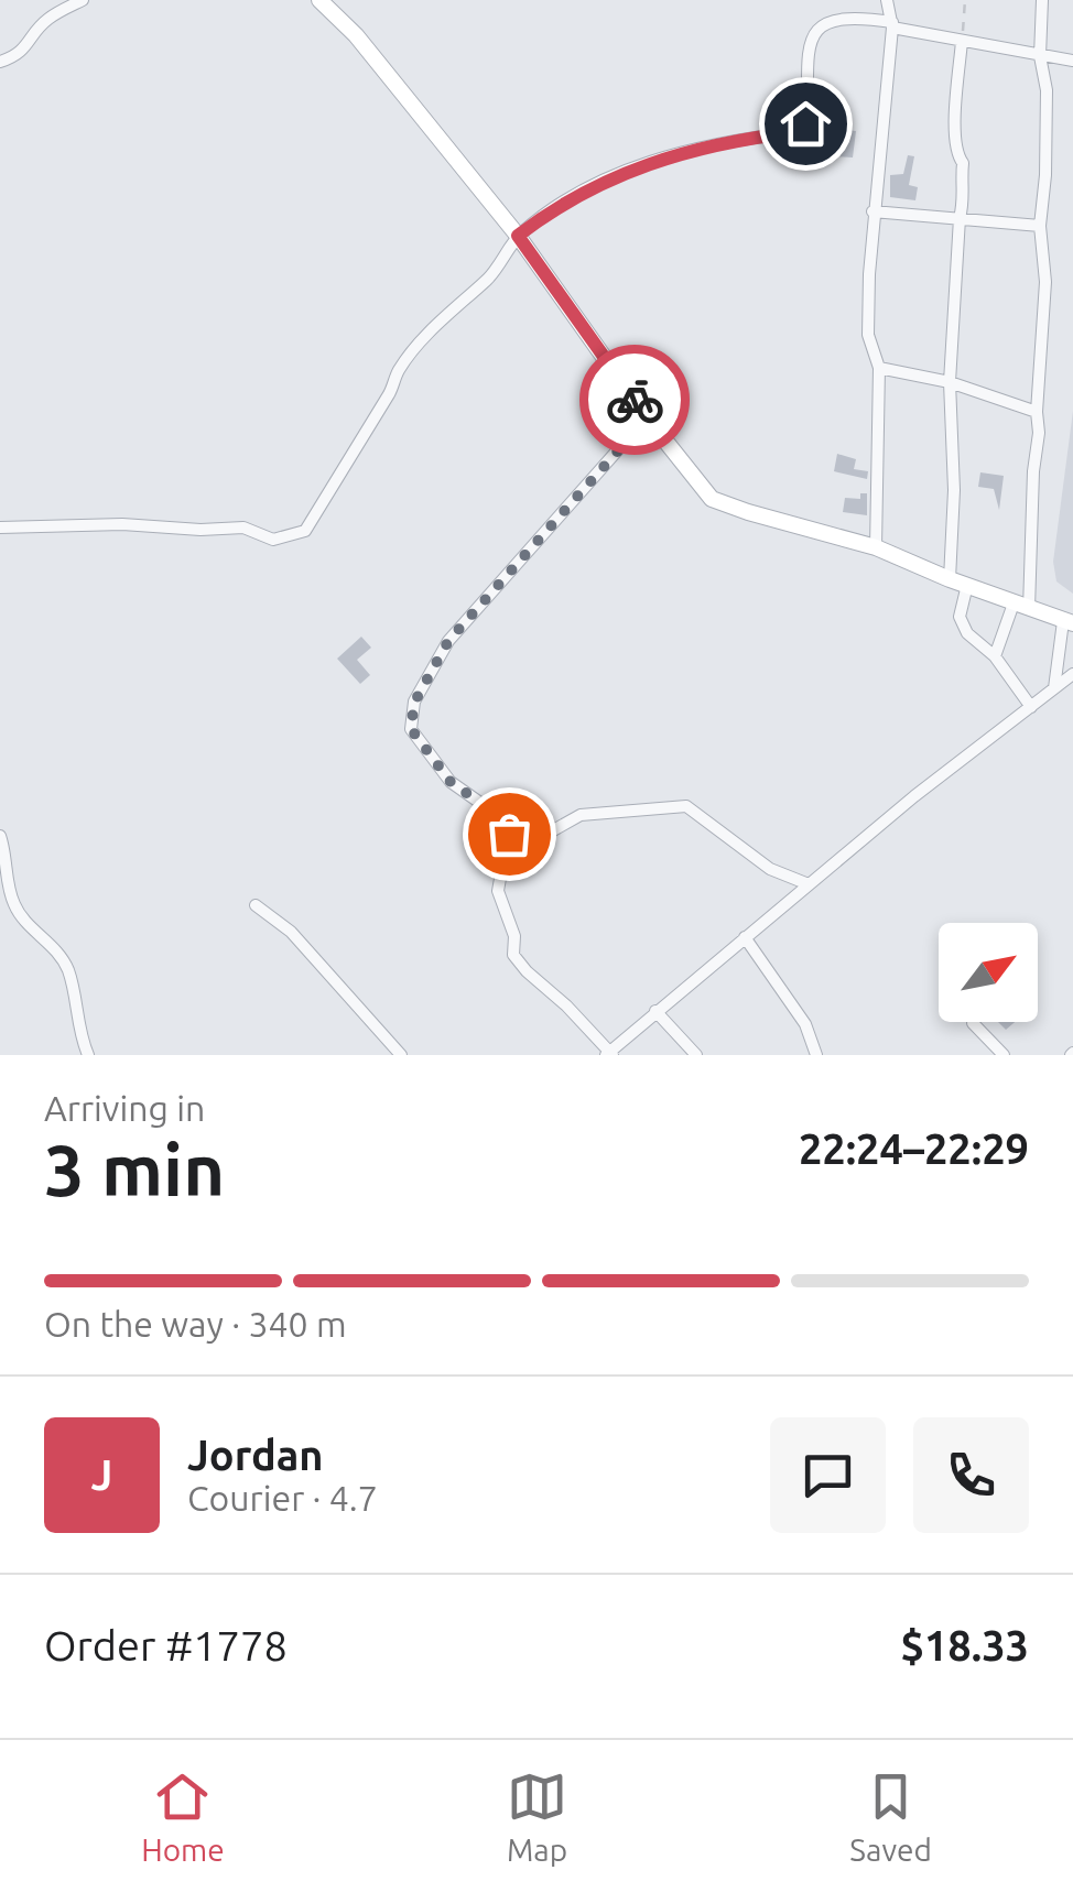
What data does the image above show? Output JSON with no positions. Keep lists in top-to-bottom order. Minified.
{"north":"top right","page":{"heading":["3 min","Arriving in","22:24–22:29"],"panel":["Jordan","Courier · 4.7","Order #1778","$18.33"],"bar":"On the way · 340 m","round":"J","tabs":["Home","Map","Saved"]}}
